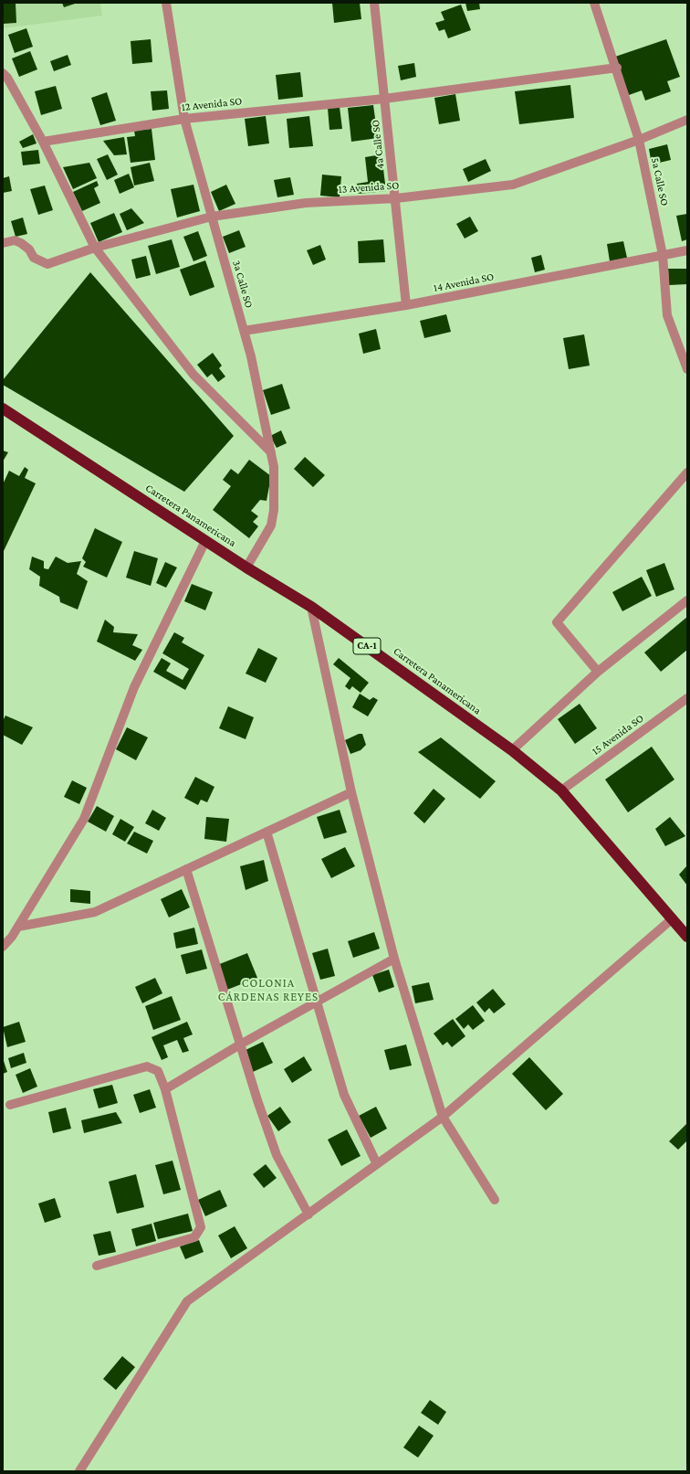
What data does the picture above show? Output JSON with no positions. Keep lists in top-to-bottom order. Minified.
{"streets":{"highway":["Carretera Panamericana","CA-1"],"street":["12 Avenida SO","4a Calle SO","5a Calle SO","13 Avenida SO","14 Avenida SO","3a Calle SO","15 Avenida SO"]},"crossings":[["12 Avenida SO","4a Calle SO"],["12 Avenida SO","5a Calle SO"],["12 Avenida SO","3a Calle SO"],["4a Calle SO","13 Avenida SO"],["4a Calle SO","14 Avenida SO"],["5a Calle SO","13 Avenida SO"],["5a Calle SO","14 Avenida SO"],["13 Avenida SO","3a Calle SO"],["14 Avenida SO","3a Calle SO"],["3a Calle SO","Carretera Panamericana"],["Carretera Panamericana","15 Avenida SO"]],"districts":["COLONIA CÁRDENAS REYES"]}
